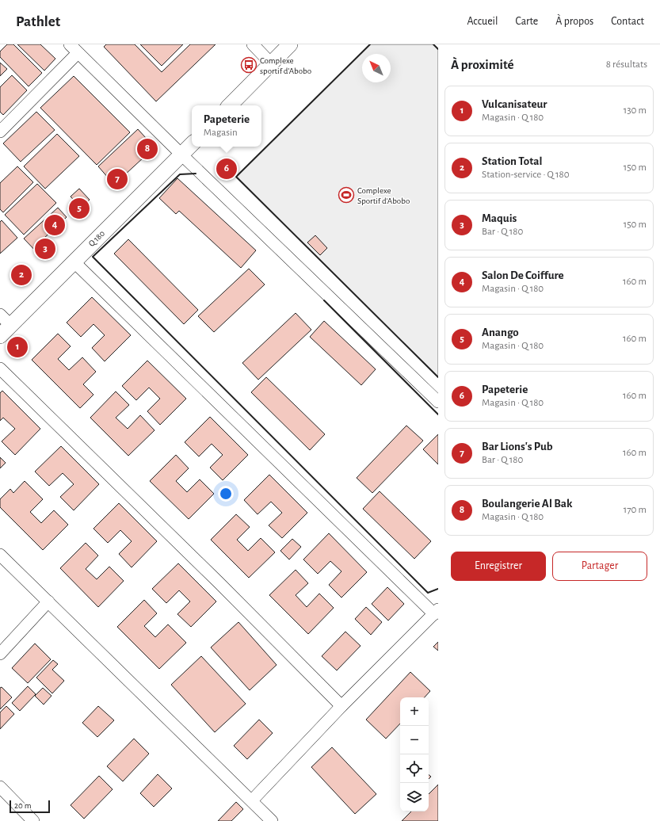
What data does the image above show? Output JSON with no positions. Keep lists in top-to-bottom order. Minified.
{"streets":{"street":["Q 180"]},"places":{"bus stop":["Complexe sportif d’Abobo"],"sports":["Complexe Sportif d'Abobo"]},"scale_bar":"20 m","north":"top left","page":{"header":"Pathlet","nav":["Accueil","Carte","À propos","Contact"],"heading":["À proximité","8 résultats"],"list":[{"mark":"1","name":"Vulcanisateur","note":"Magasin · Q 180","value":"130 m"},{"mark":"2","name":"Station Total","note":"Station-service · Q 180","value":"150 m"},{"mark":"3","name":"Maquis","note":"Bar · Q 180","value":"150 m"},{"mark":"4","name":"Salon De Coiffure","note":"Magasin · Q 180","value":"160 m"},{"mark":"5","name":"Anango","note":"Magasin · Q 180","value":"160 m"},{"mark":"6","name":"Papeterie","note":"Magasin · Q 180","value":"160 m"},{"mark":"7","name":"Bar Lions's Pub","note":"Bar · Q 180","value":"160 m"},{"mark":"8","name":"Boulangerie Al Bak","note":"Magasin · Q 180","value":"170 m"}],"popup":["Papeterie","Magasin"],"pins":["8","6","7","5","4","3","2","1"],"buttons":["Enregistrer","Partager"],"map_buttons":["+","−"],"scale":"20 m"}}
